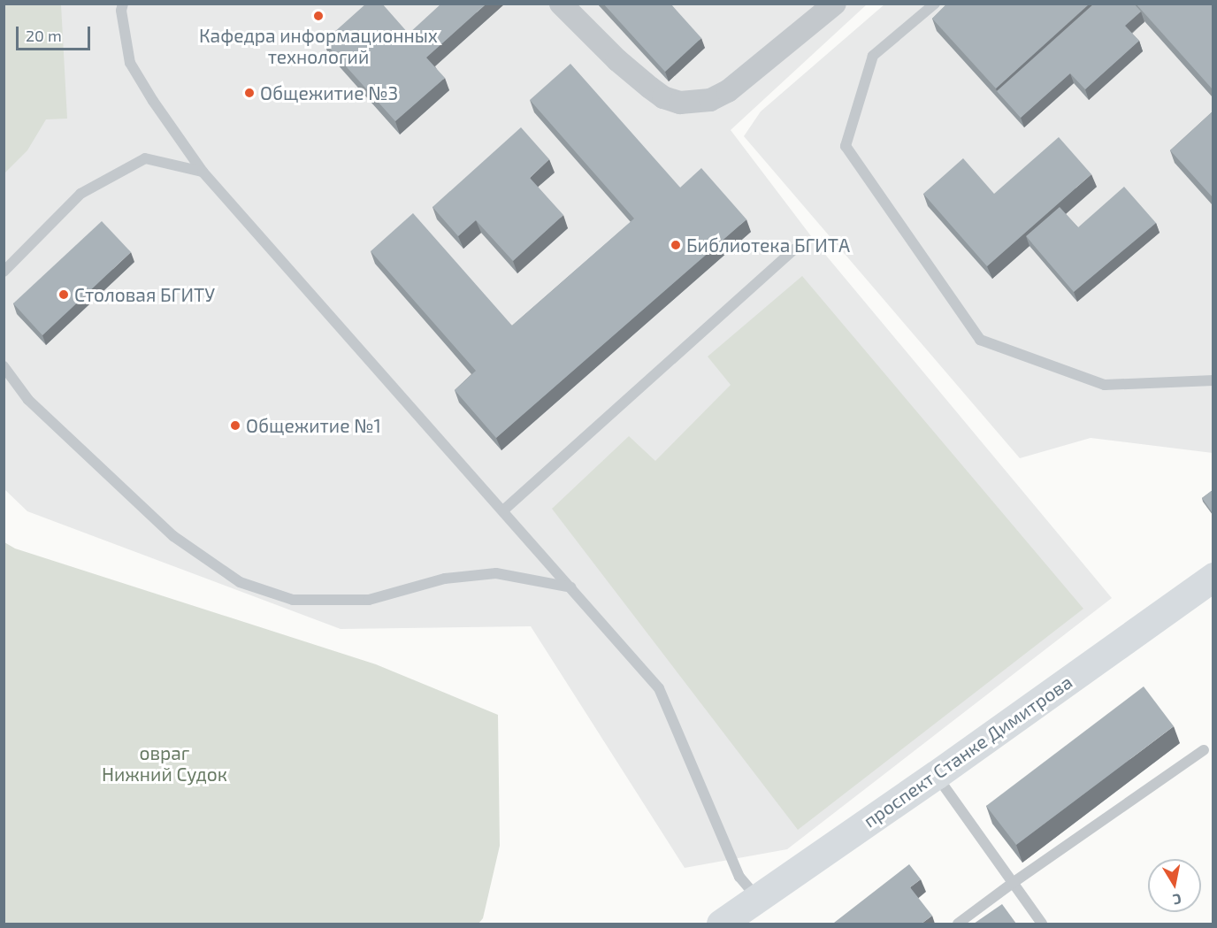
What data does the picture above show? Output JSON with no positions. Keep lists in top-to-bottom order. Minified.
{"streets":{"main road":["проспект Станке Димитрова"]},"parks":["овраг Нижний Судок"],"places":["Кафедра информационных технологий","Общежитие №3","Библиотека БГИТА","Столовая БГИТУ","Общежитие №1"],"scale_bar":"20 m","north":"bottom"}
